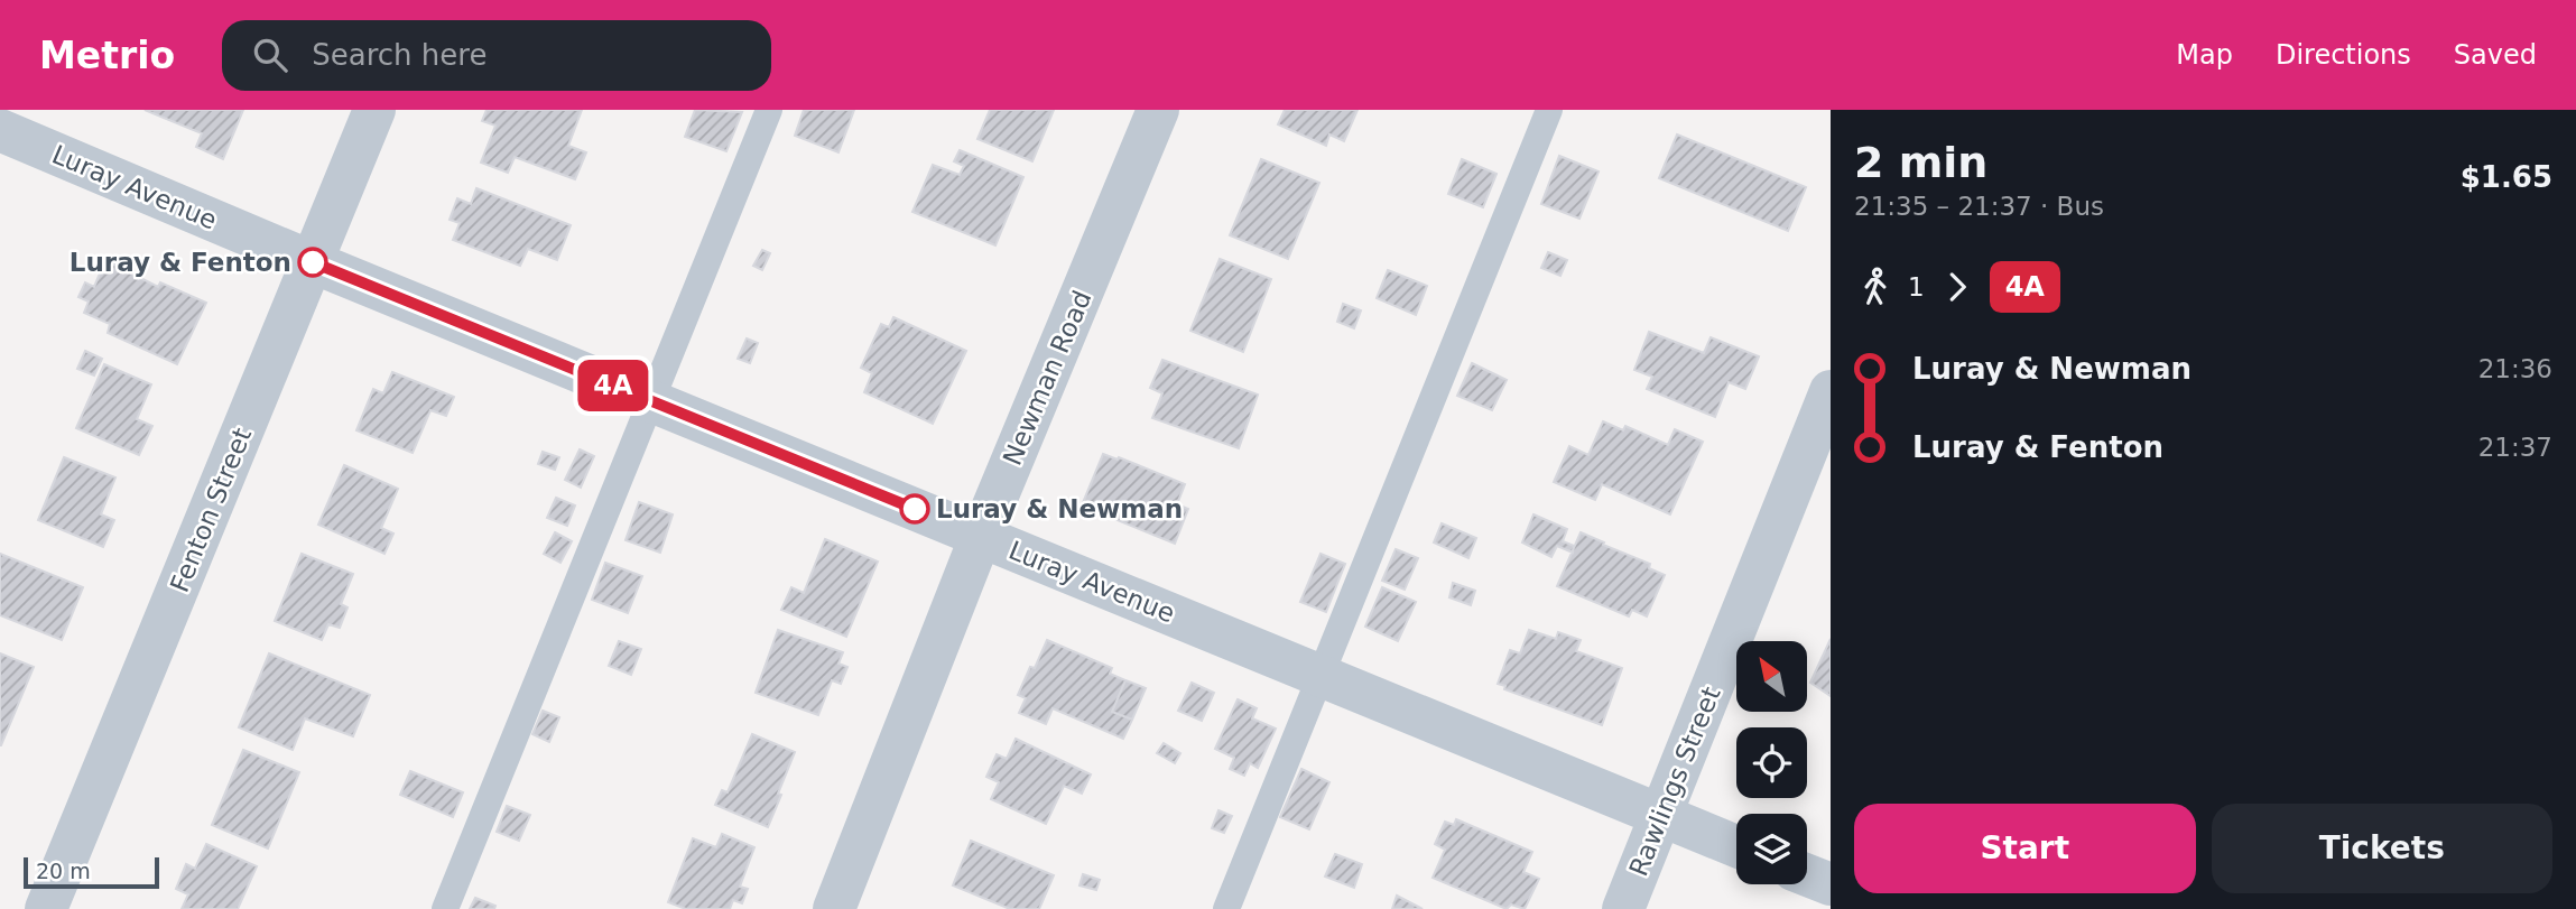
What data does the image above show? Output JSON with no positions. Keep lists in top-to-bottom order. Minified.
{"streets":{"street":["Luray Avenue","Newman Road","Fenton Street","Rawlings Street"]},"crossings":[["Luray Avenue","Newman Road"],["Luray Avenue","Fenton Street"],["Luray Avenue","Rawlings Street"]],"places":["Luray & Fenton","Luray & Newman"],"lines":["bus line 4A"],"scale_bar":"20 m","north":"top left","page":{"header":"Metrio","search":"Search here","nav":["Map","Directions","Saved"],"on_map":"4A","heading":["2 min","21:35 – 21:37 · Bus","$1.65"],"legs":["1","4A"],"list":[{"name":"Luray & Newman","value":"21:36"},{"name":"Luray & Fenton","value":"21:37"}],"buttons":["Start","Tickets"],"scale":"20 m"}}
